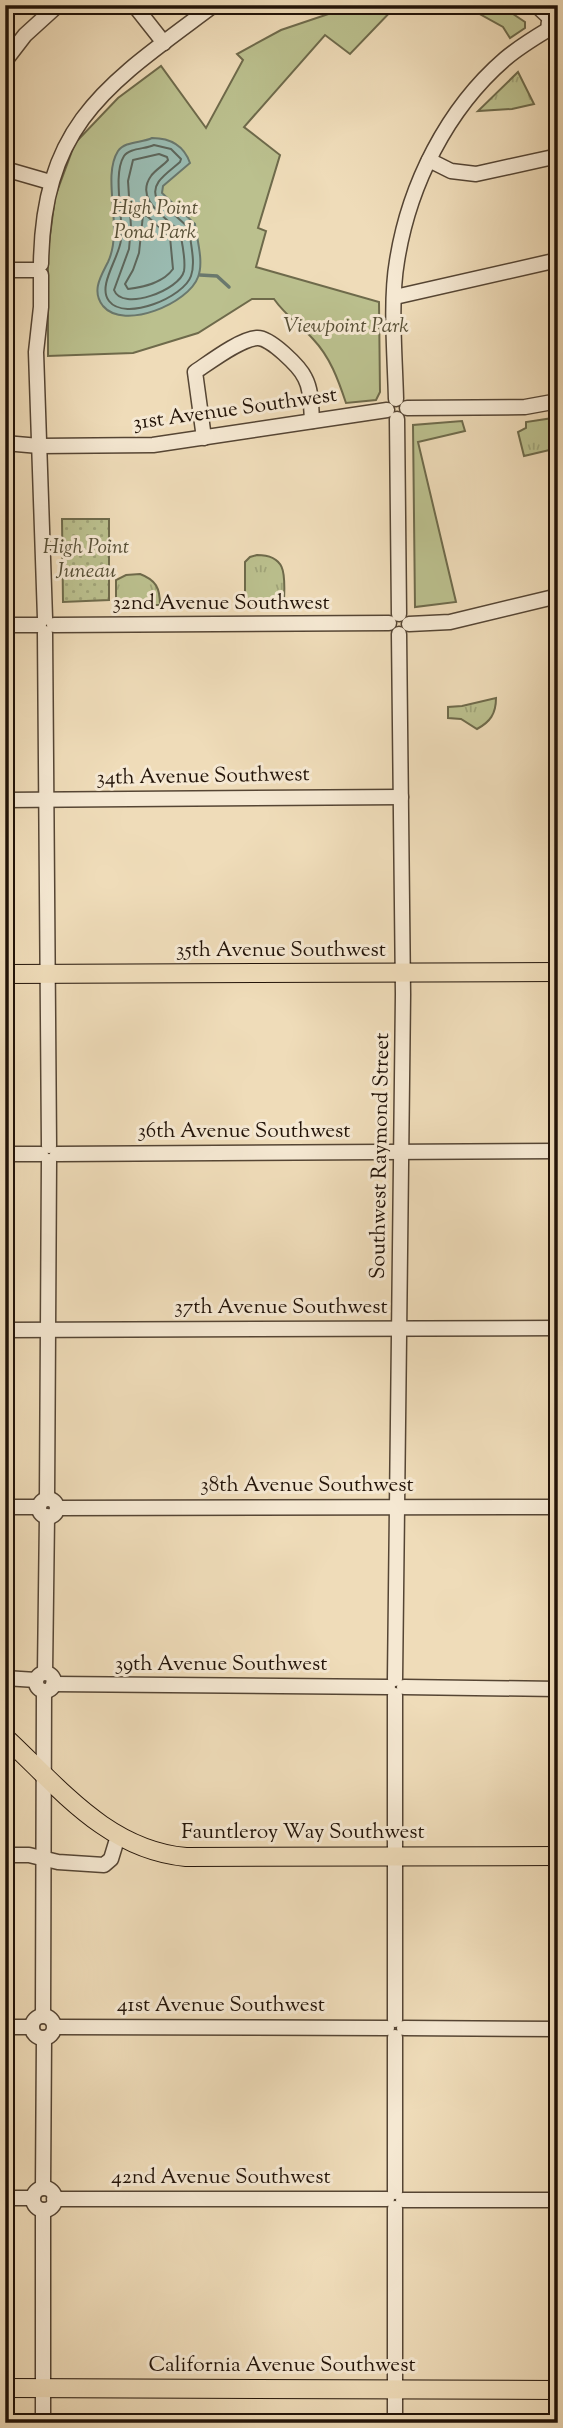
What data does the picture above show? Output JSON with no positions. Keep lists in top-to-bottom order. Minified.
{"streets":{"main road":["35th Avenue Southwest","Fauntleroy Way Southwest","California Avenue Southwest"],"street":["31st Avenue Southwest","32nd Avenue Southwest","34th Avenue Southwest","36th Avenue Southwest","Southwest Raymond Street","37th Avenue Southwest","38th Avenue Southwest","39th Avenue Southwest","41st Avenue Southwest","42nd Avenue Southwest"]},"crossings":[["31st Avenue Southwest","Southwest Raymond Street"],["32nd Avenue Southwest","Southwest Raymond Street"],["34th Avenue Southwest","Southwest Raymond Street"],["35th Avenue Southwest","Southwest Raymond Street"],["36th Avenue Southwest","Southwest Raymond Street"],["Southwest Raymond Street","37th Avenue Southwest"],["Southwest Raymond Street","38th Avenue Southwest"],["Southwest Raymond Street","39th Avenue Southwest"],["Southwest Raymond Street","Fauntleroy Way Southwest"],["Southwest Raymond Street","41st Avenue Southwest"],["Southwest Raymond Street","42nd Avenue Southwest"],["Southwest Raymond Street","California Avenue Southwest"]],"parks":["High Point Pond Park","Viewpoint Park","High Point Juneau"]}
